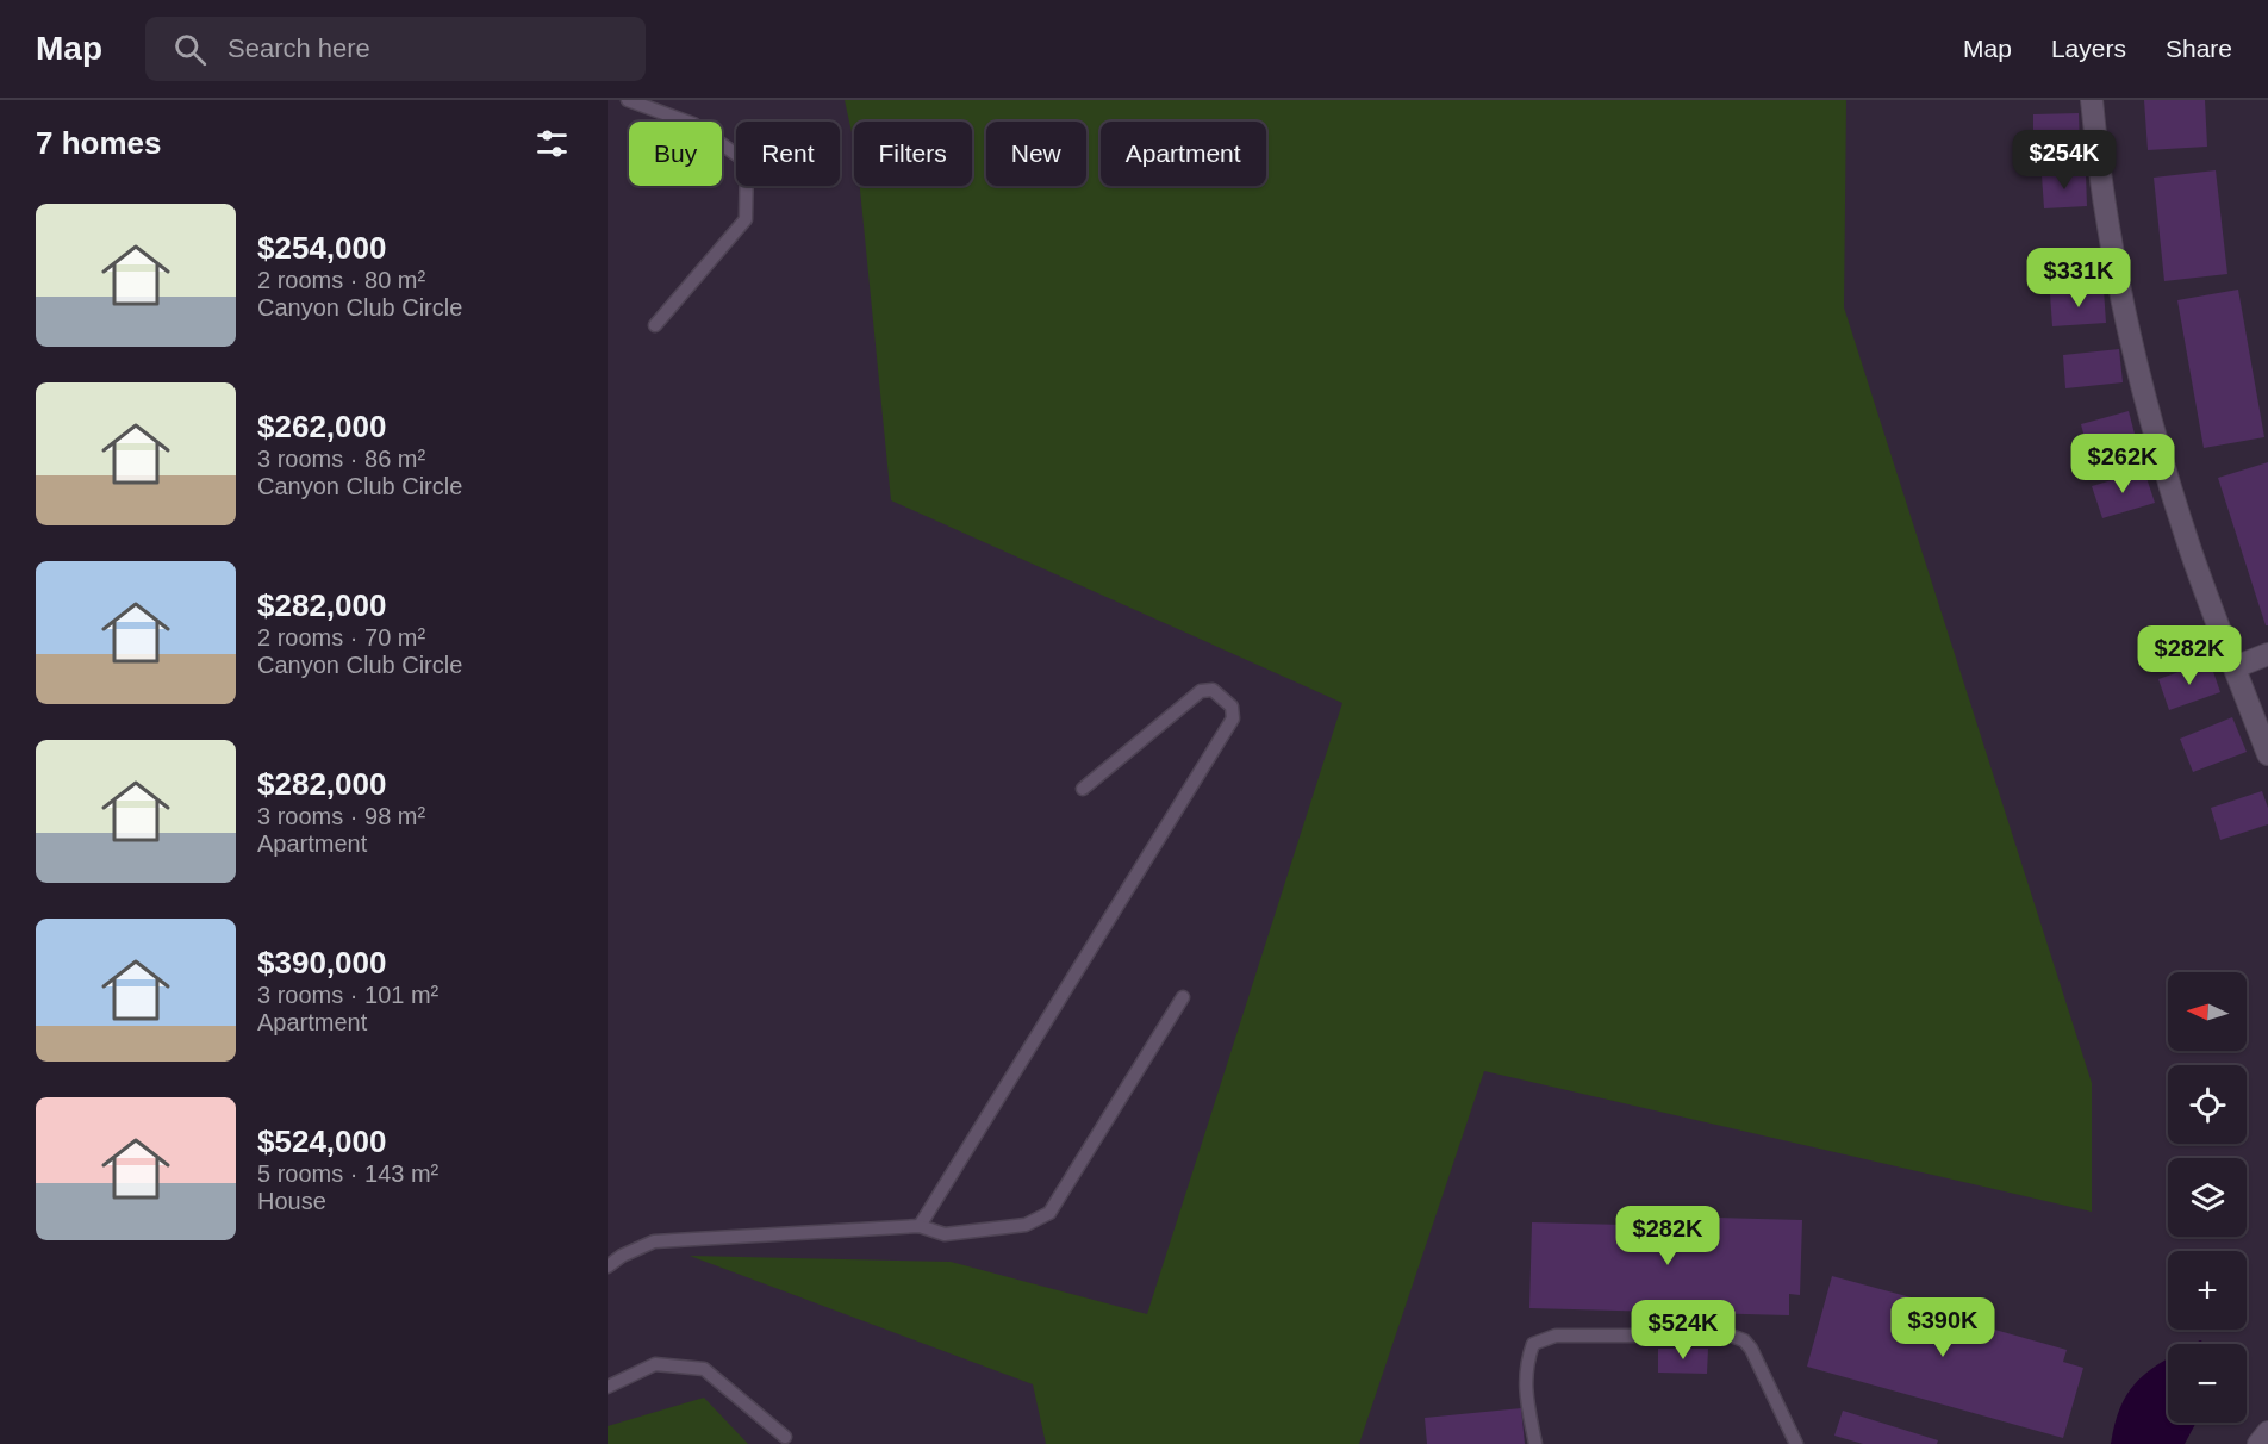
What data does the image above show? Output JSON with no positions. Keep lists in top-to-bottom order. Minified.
{"north":"left","page":{"header":"Map","search":"Search here","nav":["Map","Layers","Share"],"heading":"7 homes","chip":["Buy","Rent","Filters","New","Apartment"],"price":["$254K","$331K","$262K","$282K","$282K","$390K","$524K"],"list":[{"name":"$254,000","note":"2 rooms · 80 m² · Canyon Club Circle"},{"name":"$262,000","note":"3 rooms · 86 m² · Canyon Club Circle"},{"name":"$282,000","note":"2 rooms · 70 m² · Canyon Club Circle"},{"name":"$282,000","note":"3 rooms · 98 m² · Apartment"},{"name":"$390,000","note":"3 rooms · 101 m² · Apartment"},{"name":"$524,000","note":"5 rooms · 143 m² · House"}],"map_buttons":["+","−"]}}
